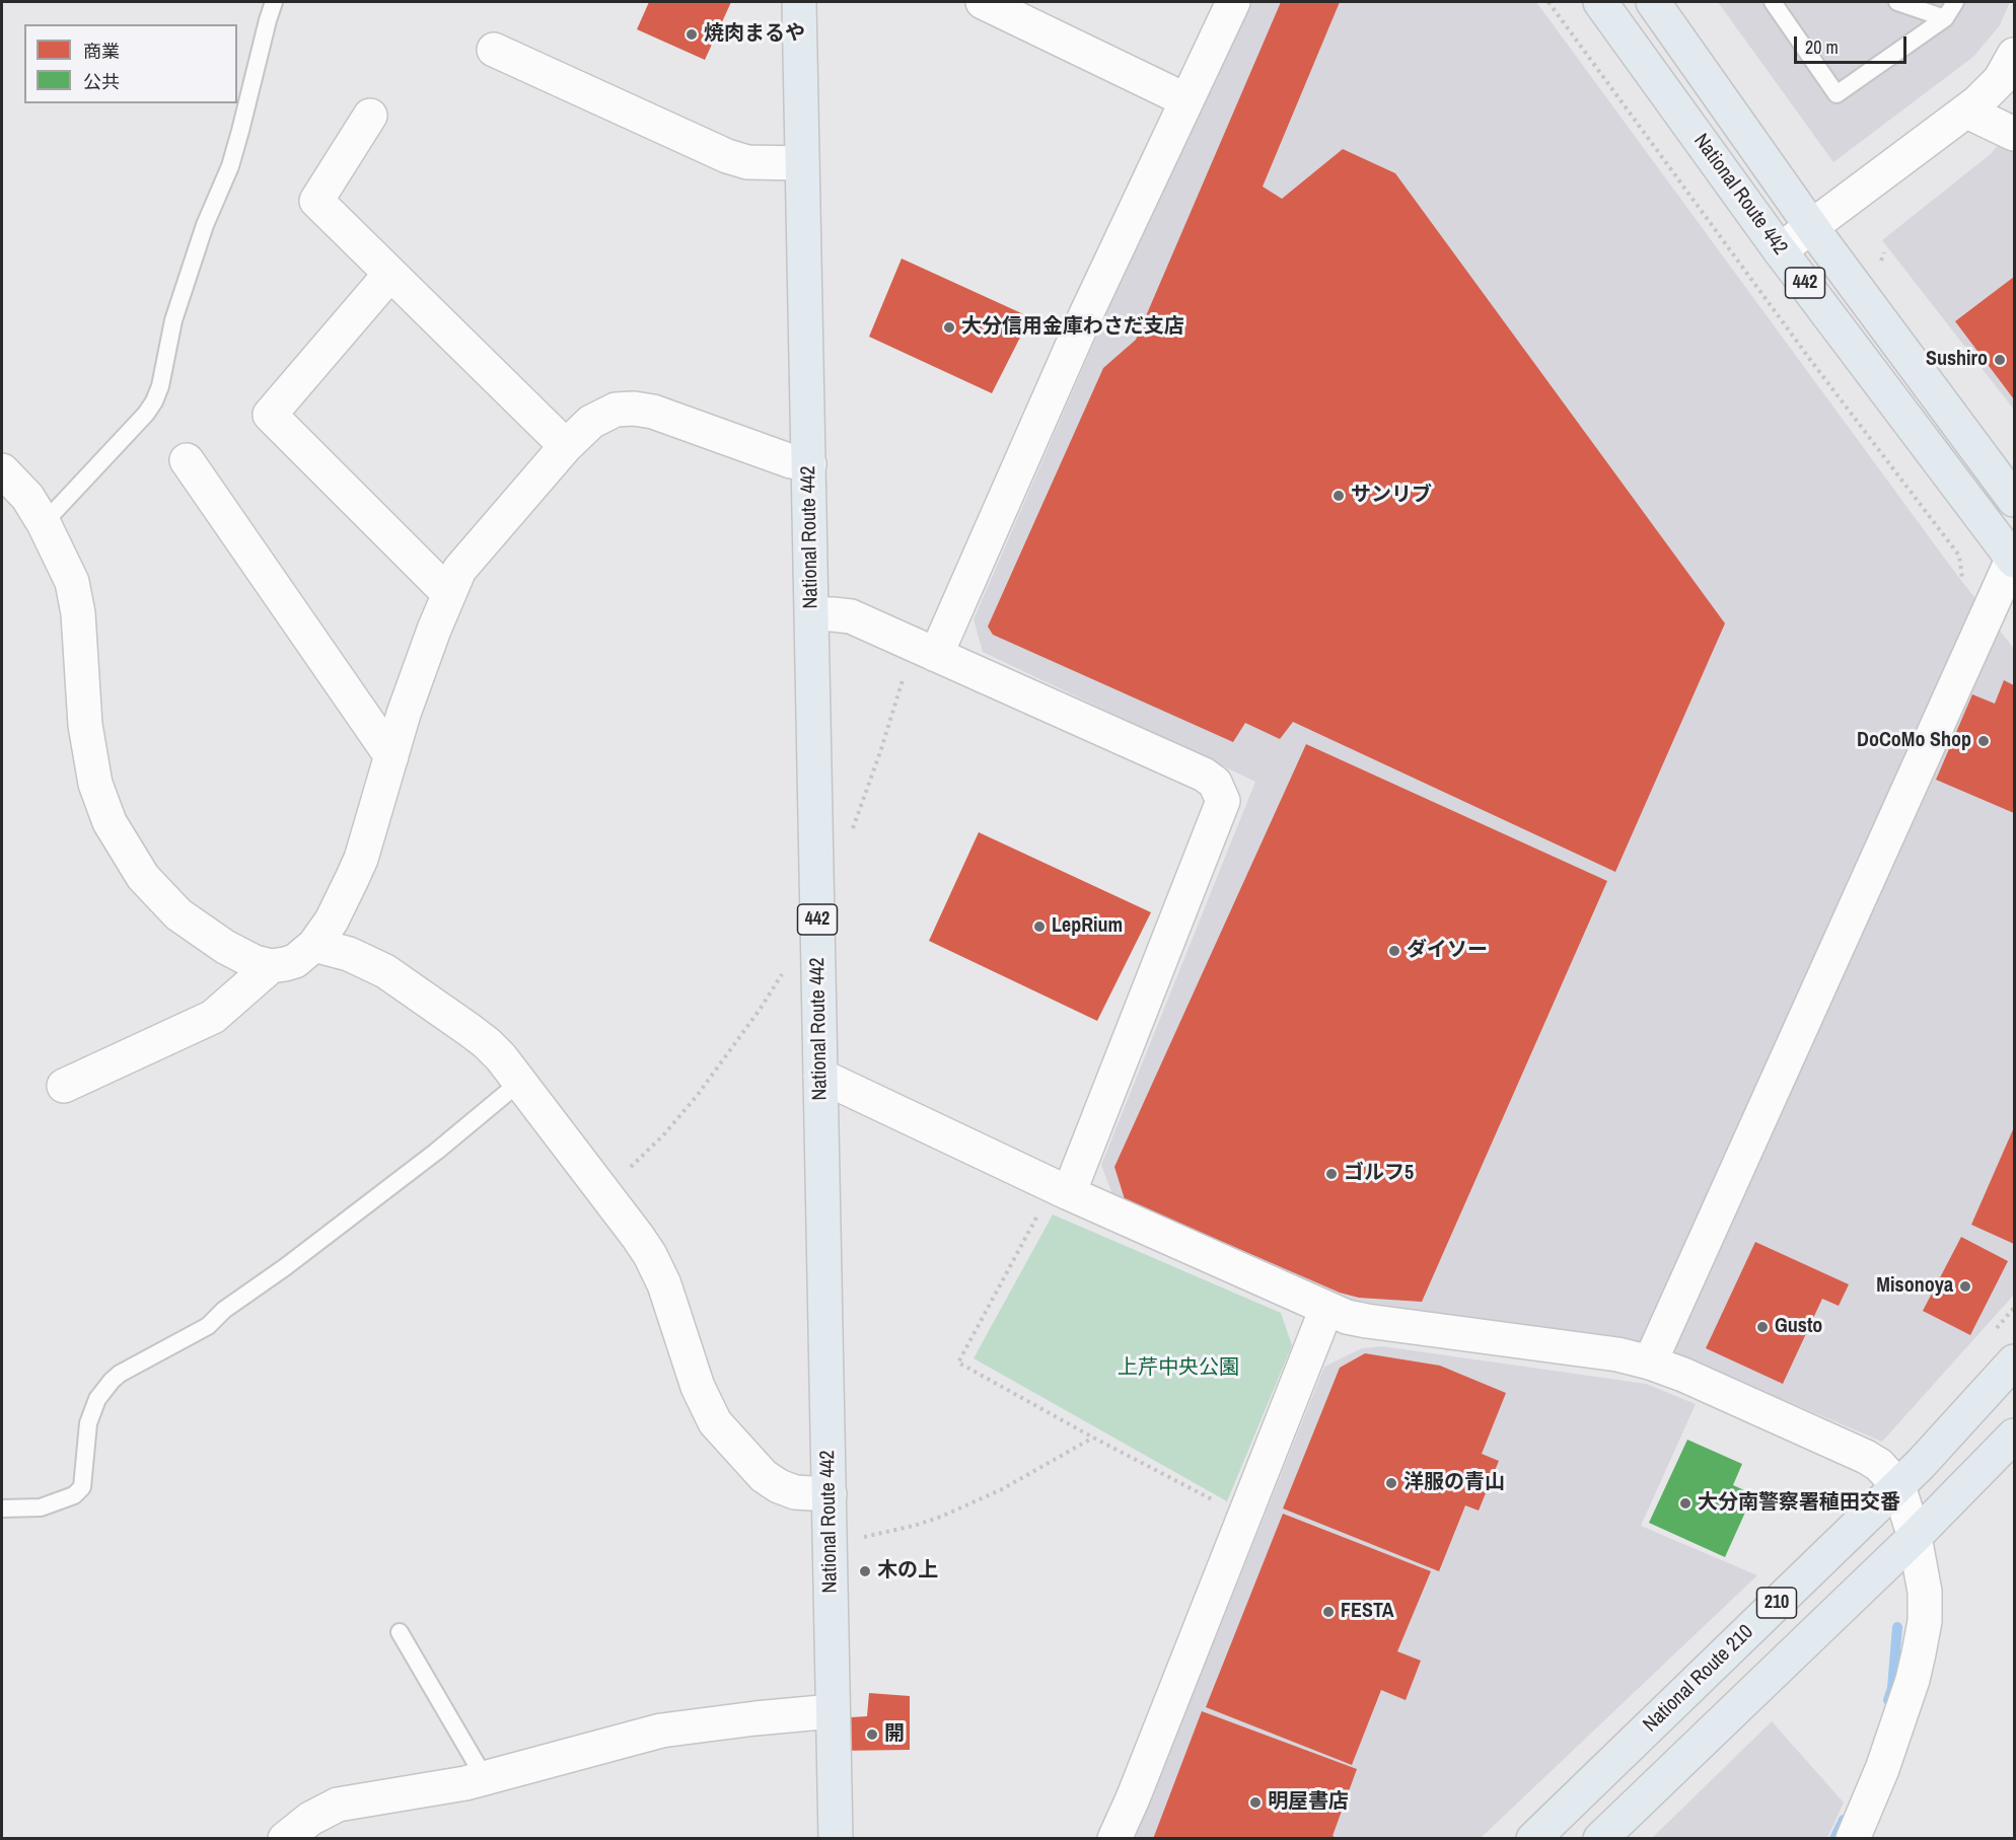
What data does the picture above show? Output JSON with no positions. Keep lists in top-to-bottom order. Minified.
{"streets":{"highway":["National Route 442","442","210","National Route 210"]},"parks":["上芹中央公園"],"places":["焼肉まるや","大分信用金庫わさだ支店","Sushiro","サンリブ","DoCoMo Shop","LepRium","ダイソー","ゴルフ5","Misonoya","Gusto","洋服の青山","大分南警察署稙田交番","木の上","FESTA","開","明屋書店"],"legend":["商業","公共"],"scale_bar":"20 m"}
